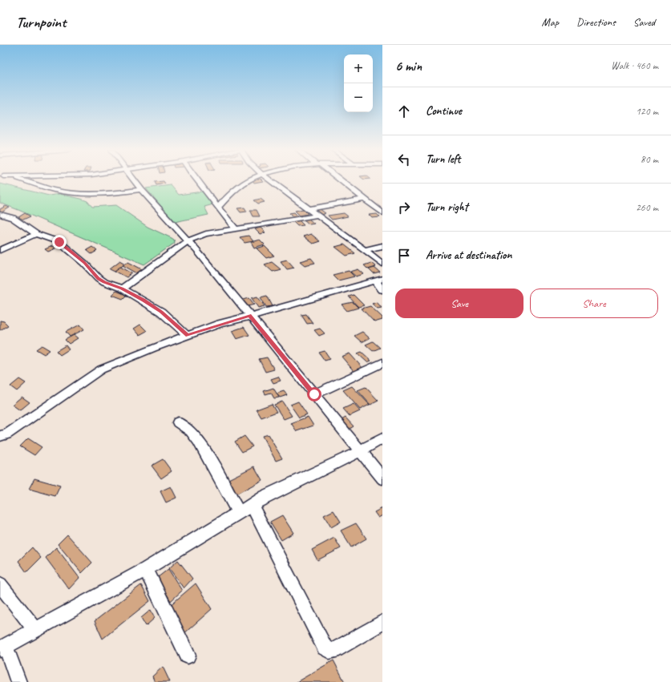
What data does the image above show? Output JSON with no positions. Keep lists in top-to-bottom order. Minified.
{"page":{"header":"Turnpoint","nav":["Map","Directions","Saved"],"heading":["6 min","Walk · 460 m"],"map_buttons":["+","−"],"list":[["Continue","120 m"],["Turn left","80 m"],["Turn right","260 m"],"Arrive at destination"],"buttons":["Save","Share"]}}
